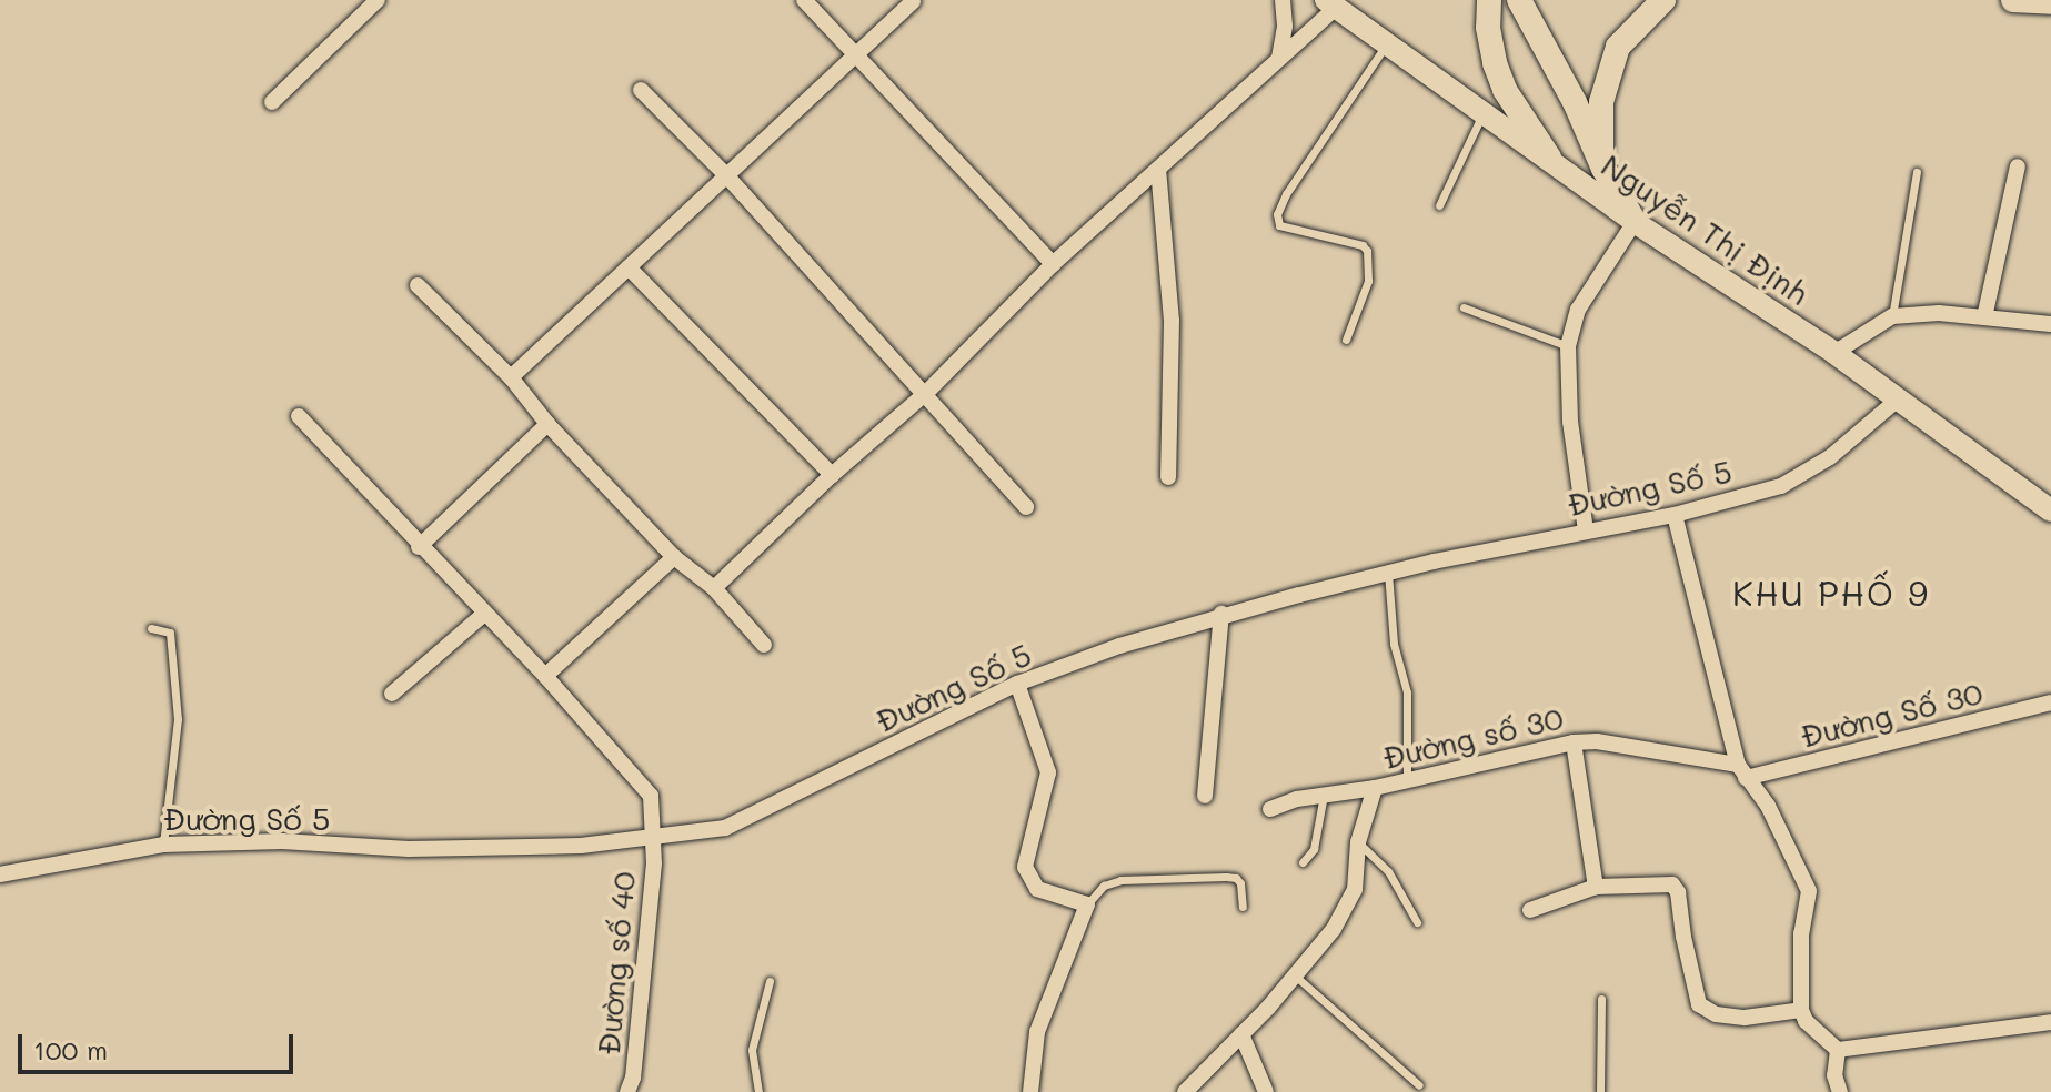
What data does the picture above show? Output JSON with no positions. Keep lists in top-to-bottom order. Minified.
{"streets":{"main road":["Nguyễn Thị Định"],"street":["Đường Số 5","Đường Số 30","Đường số 30","Đường số 40"]},"crossings":[["Nguyễn Thị Định","Đường Số 5"],["Đường Số 5","Đường số 40"],["Đường Số 30","Đường số 30"]],"districts":["KHU PHỐ 9"],"scale_bar":"100 m"}
